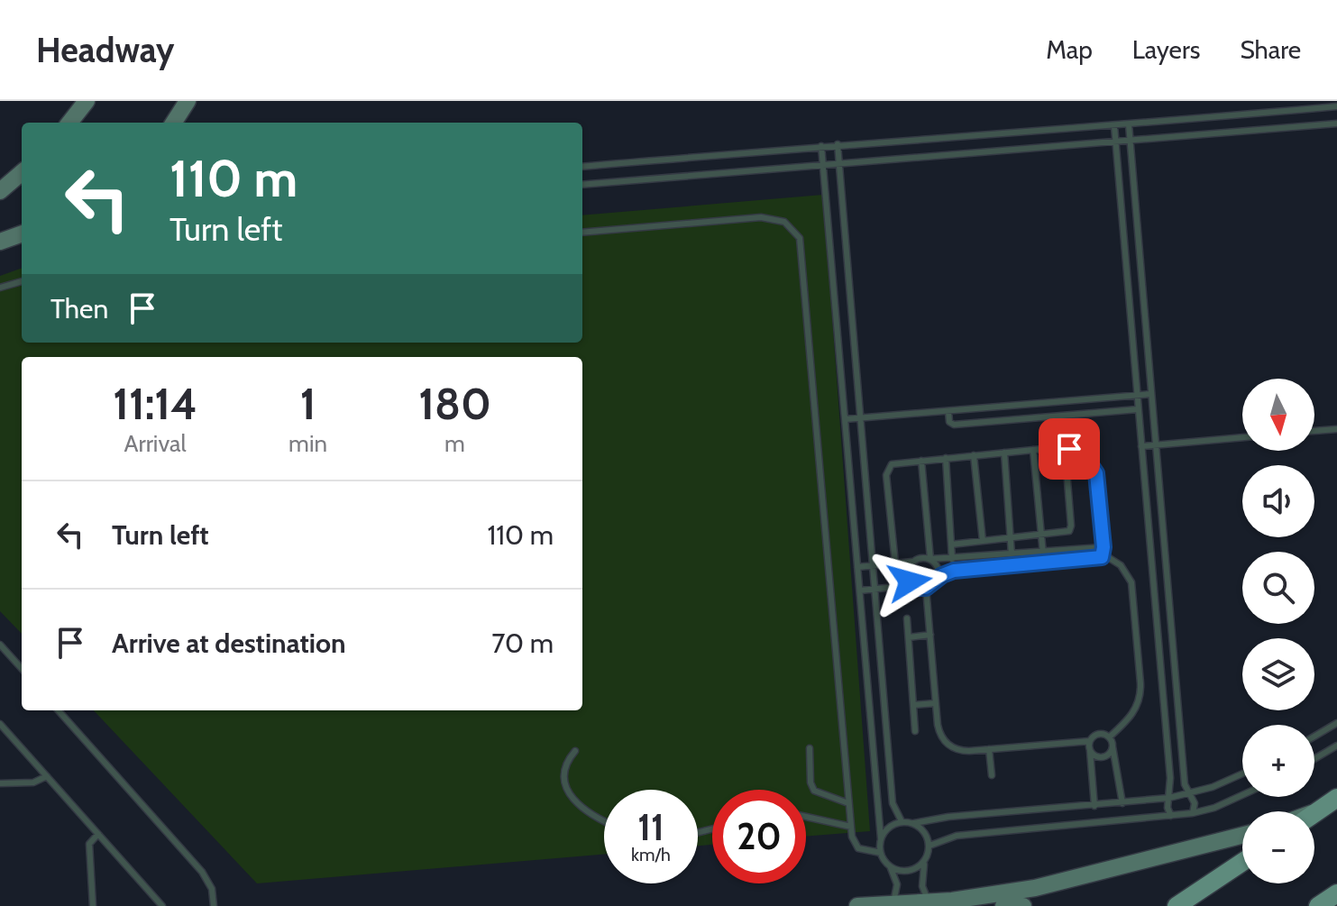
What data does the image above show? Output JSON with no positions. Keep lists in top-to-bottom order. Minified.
{"north":"bottom","page":{"header":"Headway","nav":["Map","Layers","Share"],"turn":["110 m","Turn left"],"then":"Then","eta":["11:14","Arrival","1","min","180","m"],"map_buttons":["+","−"],"list":[{"name":"Turn left","value":"110 m"},{"name":"Arrive at destination","value":"70 m"}],"speed":"11 km/h","limit":"20"}}
